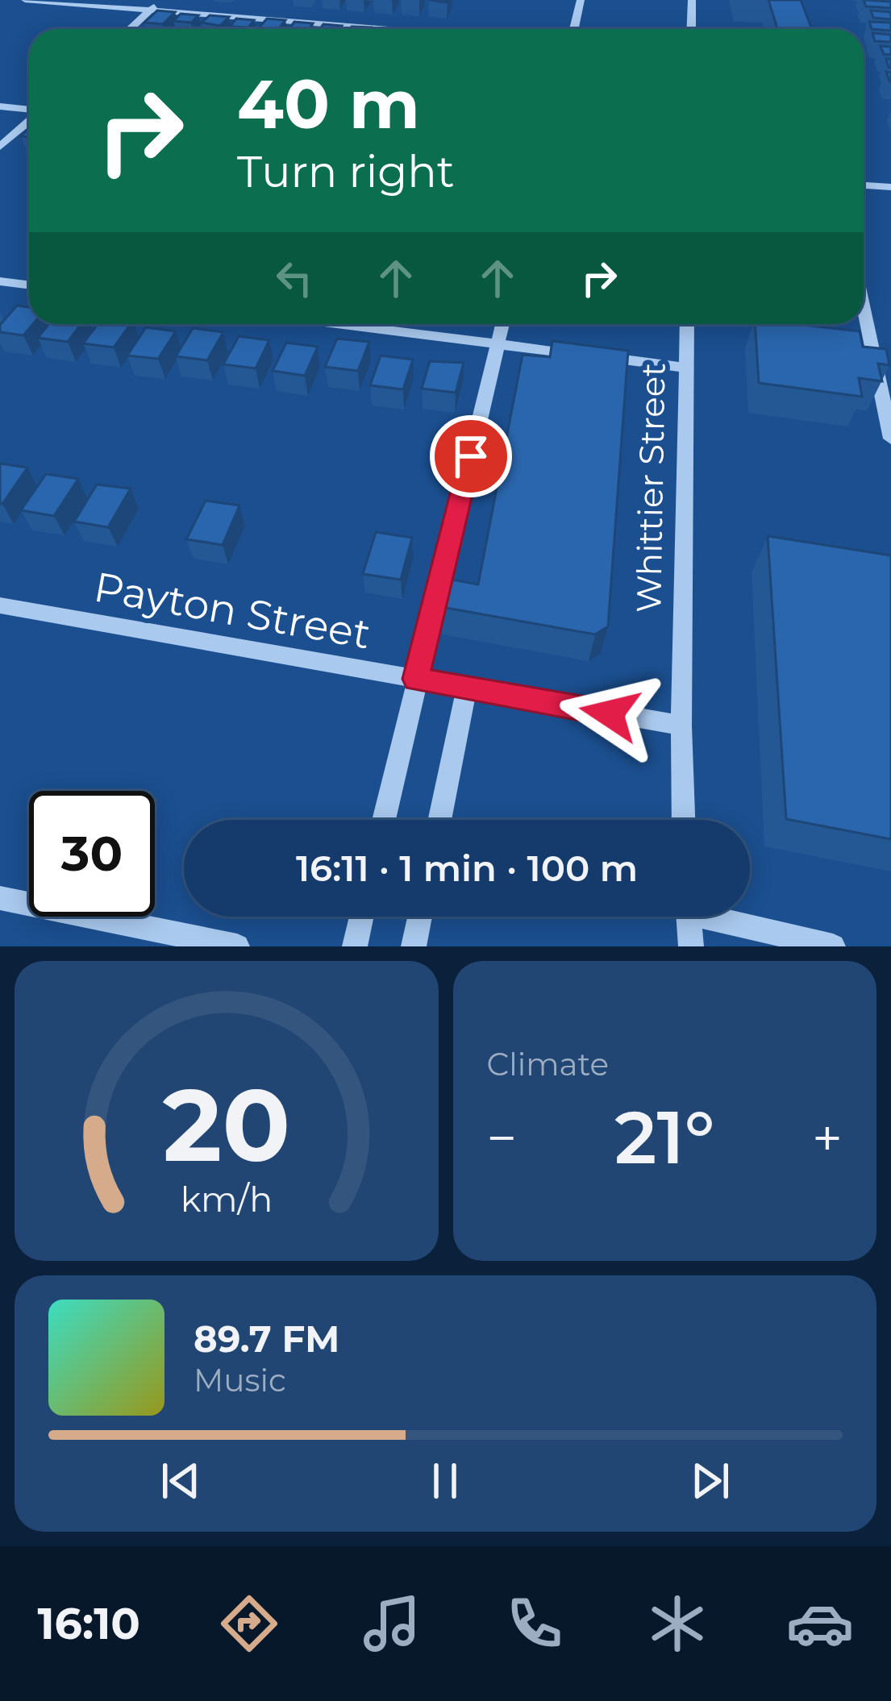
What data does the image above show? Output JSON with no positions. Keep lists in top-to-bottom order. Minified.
{"streets":{"street":["Whittier Street","Payton Street"]},"crossings":[["Whittier Street","Payton Street"]],"page":{"turn":["40 m","Turn right"],"limit":"30","trip":"16:11 · 1 min · 100 m","tile":"Climate","heat":["−","21°","+"],"song":["89.7 FM","Music"],"tabs":"16:10","gauge":["20","km/h"]}}
